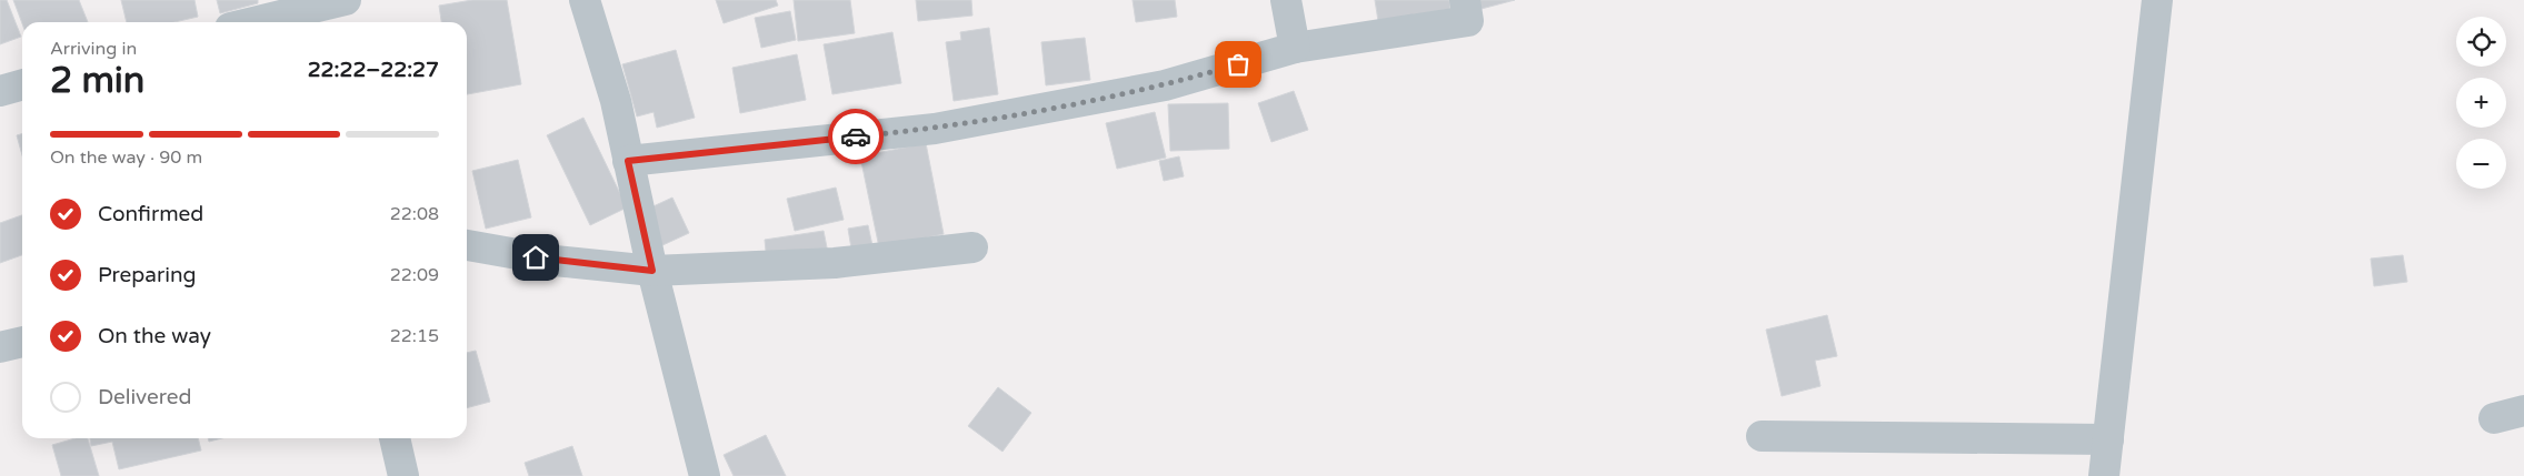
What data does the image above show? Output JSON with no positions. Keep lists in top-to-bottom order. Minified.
{"page":{"map_buttons":["+","−"],"heading":["2 min","Arriving in","22:22–22:27"],"bar":"On the way · 90 m","list":[["Confirmed","22:08"],["Preparing","22:09"],["On the way","22:15"],"Delivered"]}}
